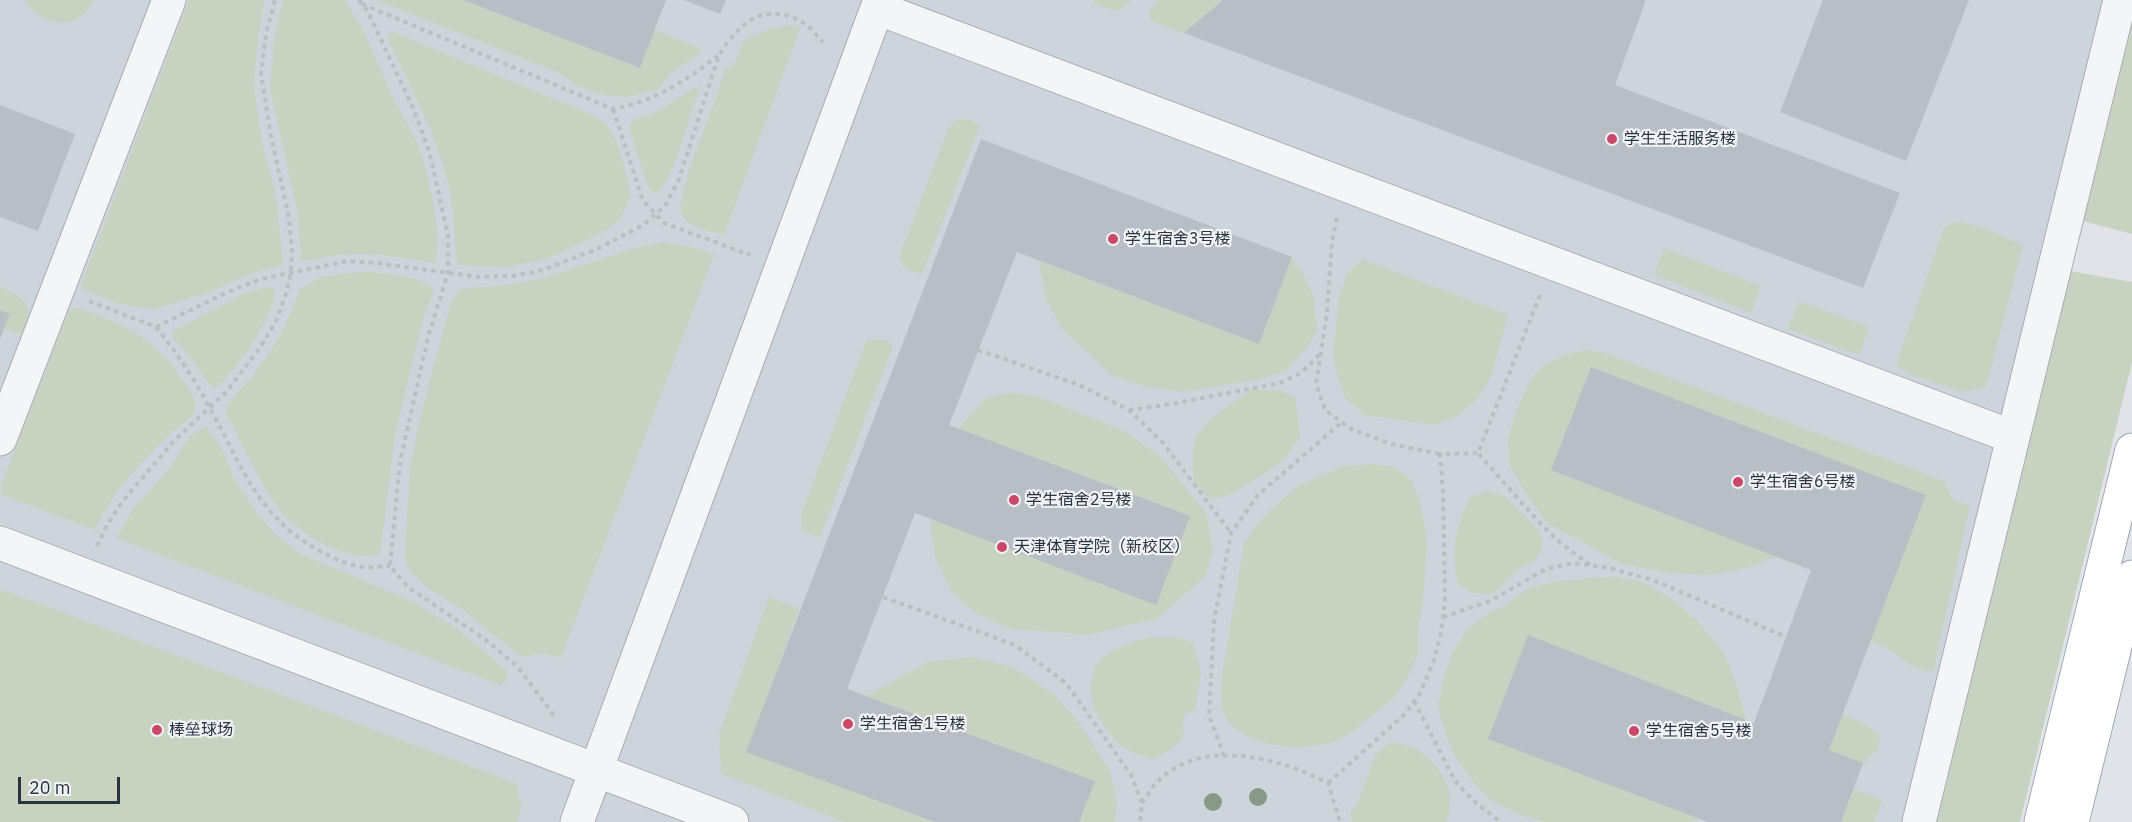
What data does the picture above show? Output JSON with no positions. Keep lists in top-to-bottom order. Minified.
{"places":["学生生活服务楼","学生宿舍3号楼","学生宿舍6号楼","学生宿舍2号楼","天津体育学院（新校区）","学生宿舍1号楼","棒垒球场","学生宿舍5号楼"],"scale_bar":"20 m"}
